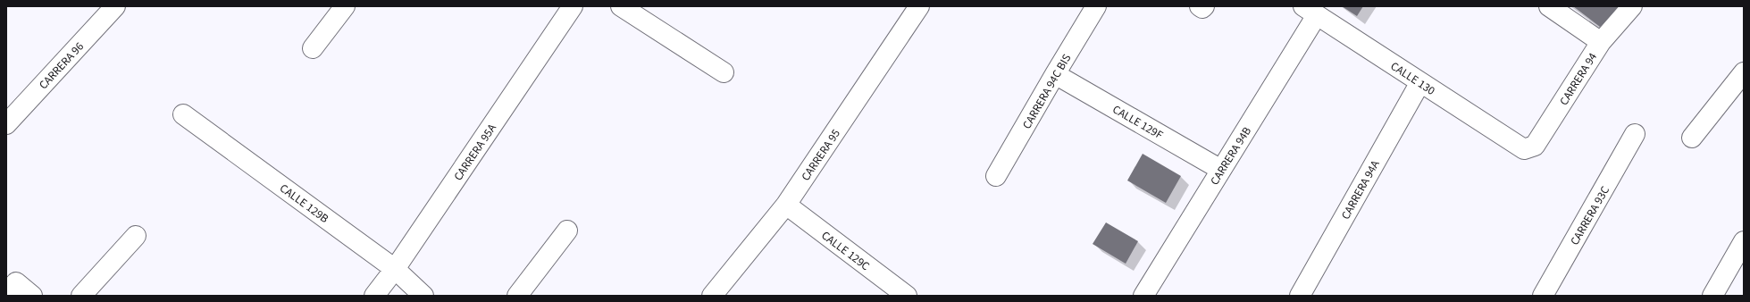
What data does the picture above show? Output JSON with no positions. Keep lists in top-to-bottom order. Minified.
{"streets":{"street":["CARRERA 96","CALLE 130","CARRERA 94","CARRERA 94C BIS","CALLE 129F","CARRERA 95A","CARRERA 95","CARRERA 94B","CARRERA 94A","CALLE 129B","CARRERA 93C","CALLE 129C"]},"crossings":[["CALLE 130","CARRERA 94"],["CALLE 130","CARRERA 94B"],["CALLE 130","CARRERA 94A"],["CARRERA 94C BIS","CALLE 129F"],["CALLE 129F","CARRERA 94B"],["CARRERA 95A","CALLE 129B"],["CARRERA 95","CALLE 129C"]]}
